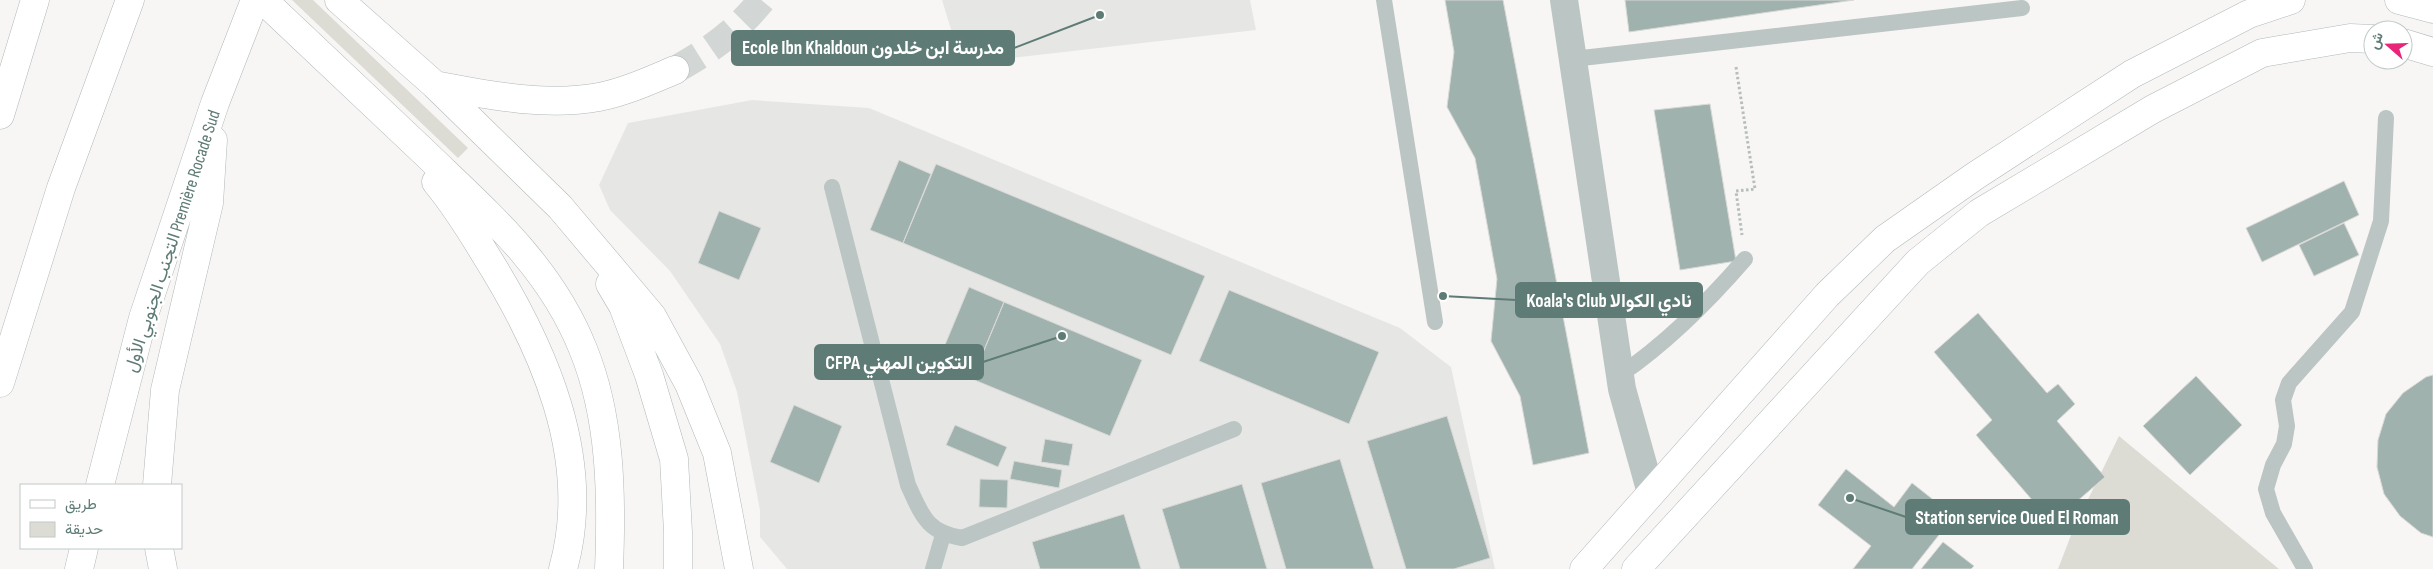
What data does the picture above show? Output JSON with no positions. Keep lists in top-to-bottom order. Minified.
{"streets":{"main road":["التجنب الجنوبي الأول Première Rocade Sud"]},"places":["Ecole Ibn Khaldoun مدرسة ابن خلدون","Koala's Club نادي الكوالا","CFPA التكوين المهني","Station service Oued El Roman"],"legend":["طريق","حديقة"],"north":"left"}
